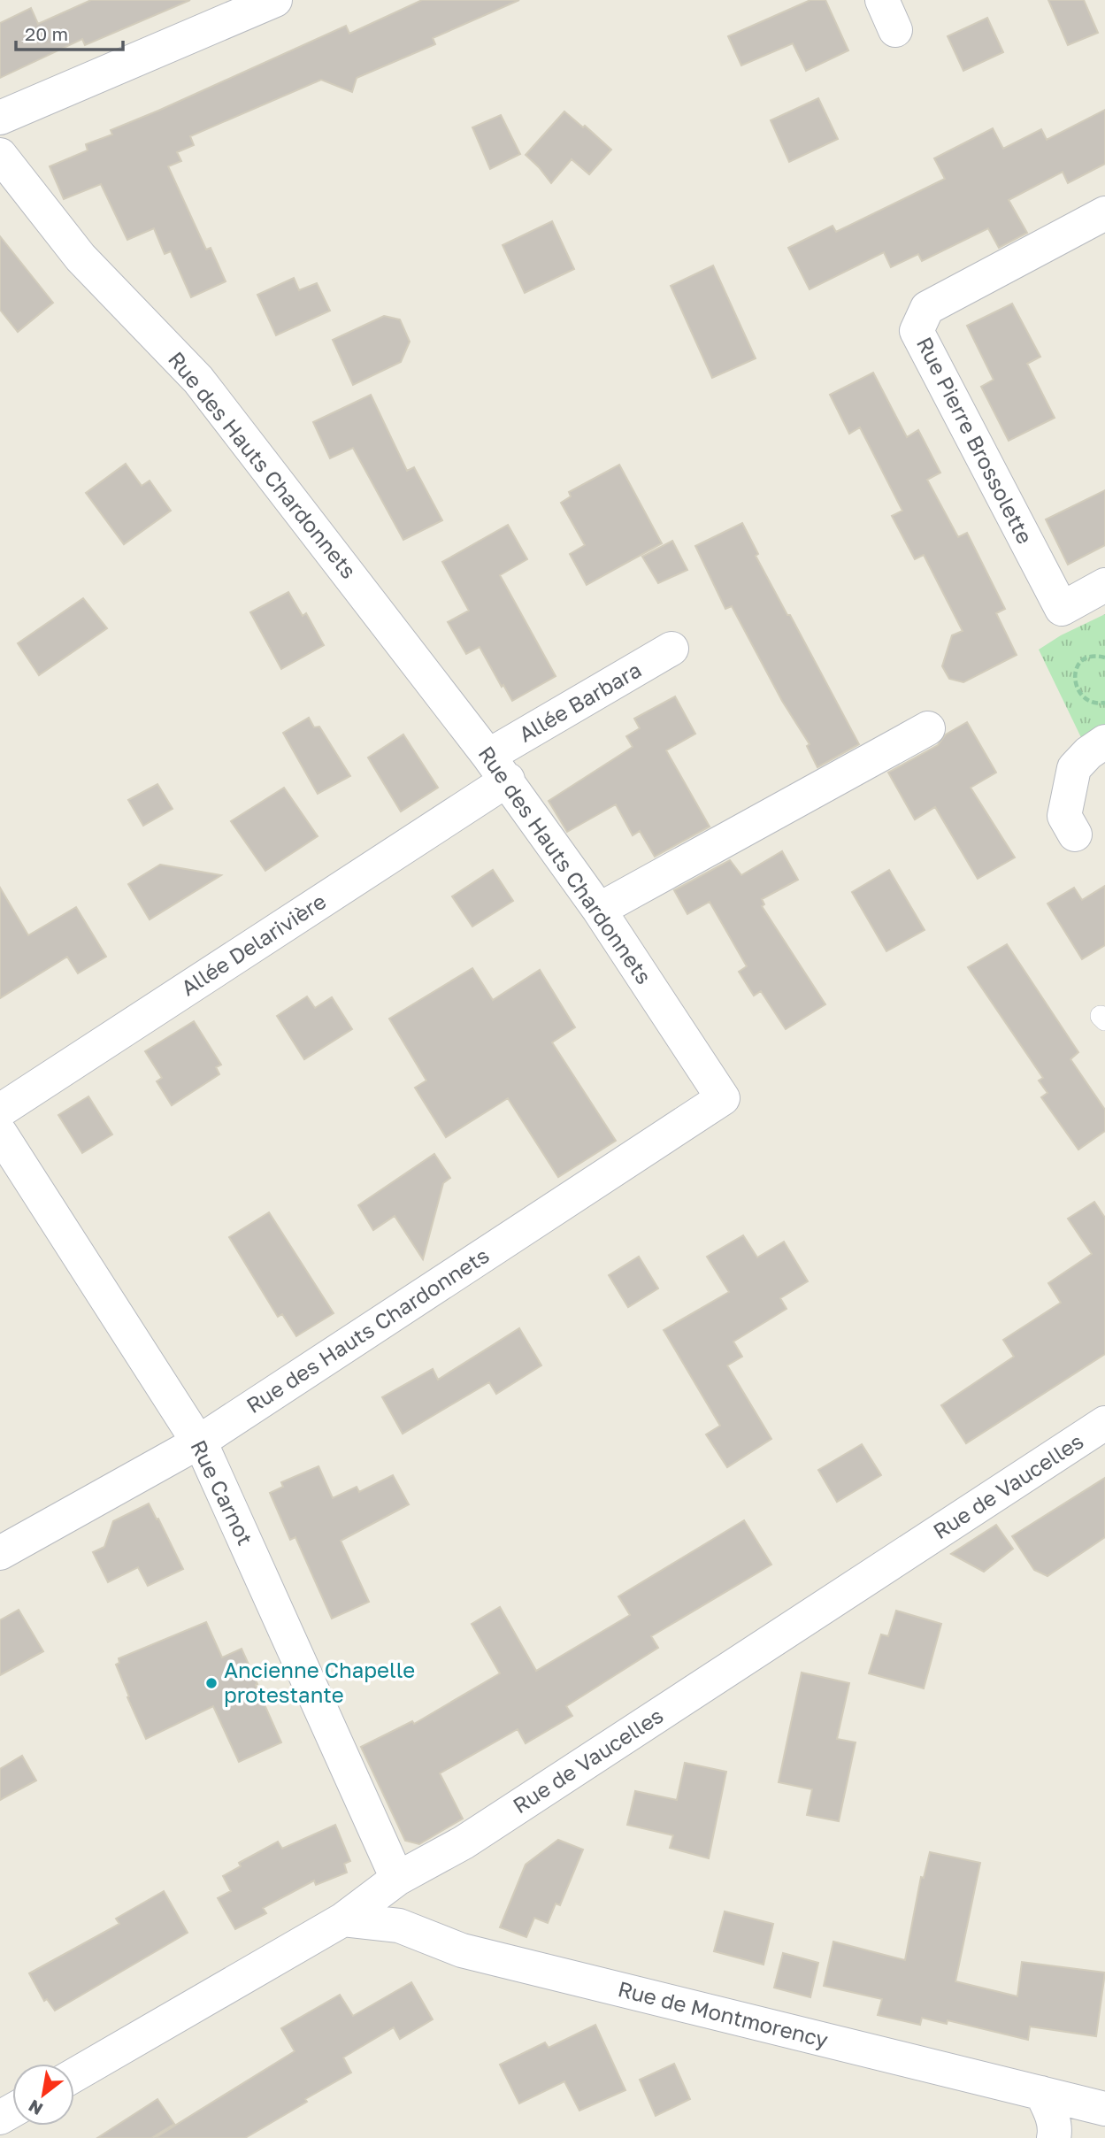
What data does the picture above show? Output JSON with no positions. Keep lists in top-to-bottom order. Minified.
{"streets":{"street":["Rue Pierre Brossolette","Rue des Hauts Chardonnets","Allée Barbara","Allée Delarivière","Rue de Vaucelles","Rue Carnot","Rue de Montmorency"]},"crossings":[["Rue des Hauts Chardonnets","Allée Barbara"],["Rue des Hauts Chardonnets","Allée Delarivière"],["Rue des Hauts Chardonnets","Rue Carnot"],["Allée Barbara","Allée Delarivière"],["Rue de Vaucelles","Rue Carnot"],["Rue de Vaucelles","Rue de Montmorency"]],"places":["Ancienne Chapelle protestante"],"scale_bar":"20 m","north":"bottom left"}
